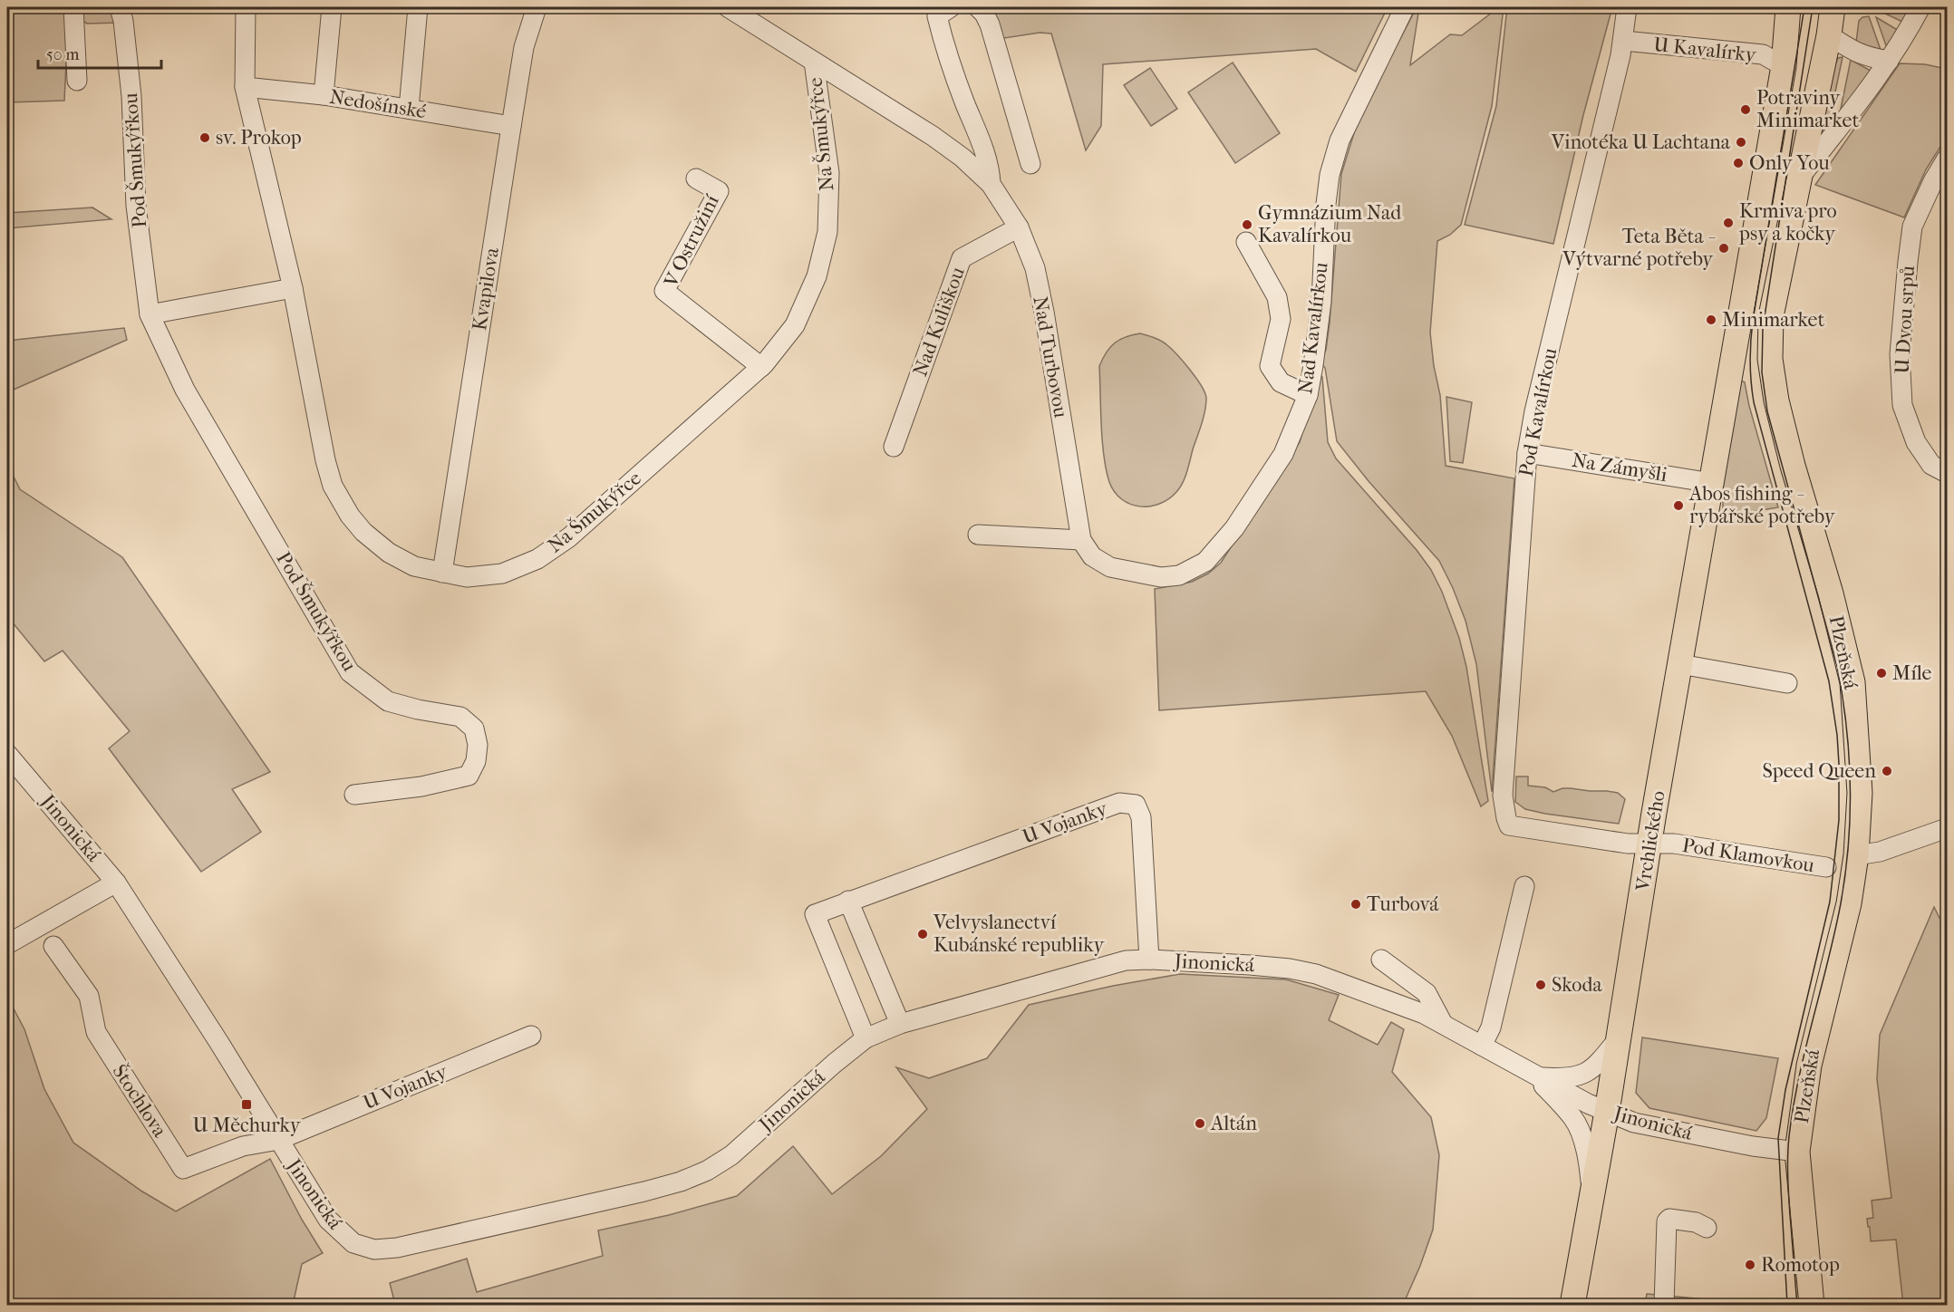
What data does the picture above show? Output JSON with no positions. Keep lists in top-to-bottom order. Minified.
{"streets":{"main road":["Plzeňská","Vrchlického"],"street":["U Kavalírky","Nedošínské","Na Šmukýřce","Pod Šmukýřkou","V Ostružiní","Kvapilova","U Dvou srpů","Nad Kuliškou","Nad Kavalírkou","Nad Turbovou","Pod Kavalírkou","Na Zámyšli","U Vojanky","Jinonická","Pod Klamovkou","Štochlova"]},"crossings":[["U Kavalírky","Pod Kavalírkou"],["U Kavalírky","Vrchlického"],["Nedošínské","Na Šmukýřce"],["Nedošínské","Kvapilova"],["Na Šmukýřce","V Ostružiní"],["Na Šmukýřce","Kvapilova"],["Na Šmukýřce","Nad Turbovou"],["Nad Kuliškou","Nad Turbovou"],["Nad Kavalírkou","Nad Turbovou"],["Pod Kavalírkou","Na Zámyšli"],["Pod Kavalírkou","Pod Klamovkou"],["Na Zámyšli","Vrchlického"],["Plzeňská","Jinonická"],["U Vojanky","Jinonická"],["U Vojanky","Štochlova"],["Jinonická","Vrchlického"],["Jinonická","Štochlova"],["Vrchlického","Pod Klamovkou"]],"places":{"other":["Potraviny Minimarket","sv. Prokop","Vinotéka U Lachtana","Only You","Krmiva pro psy a kočky","Gymnázium Nad Kavalírkou","Teta Běta - Výtvarné potřeby","Minimarket","Abos fishing - rybářské potřeby","Míle","Speed Queen","Turbová","Velvyslanectví Kubánské republiky","Skoda","Altán","Romotop"],"transit":["U Měchurky"]},"scale_bar":"50 m"}
